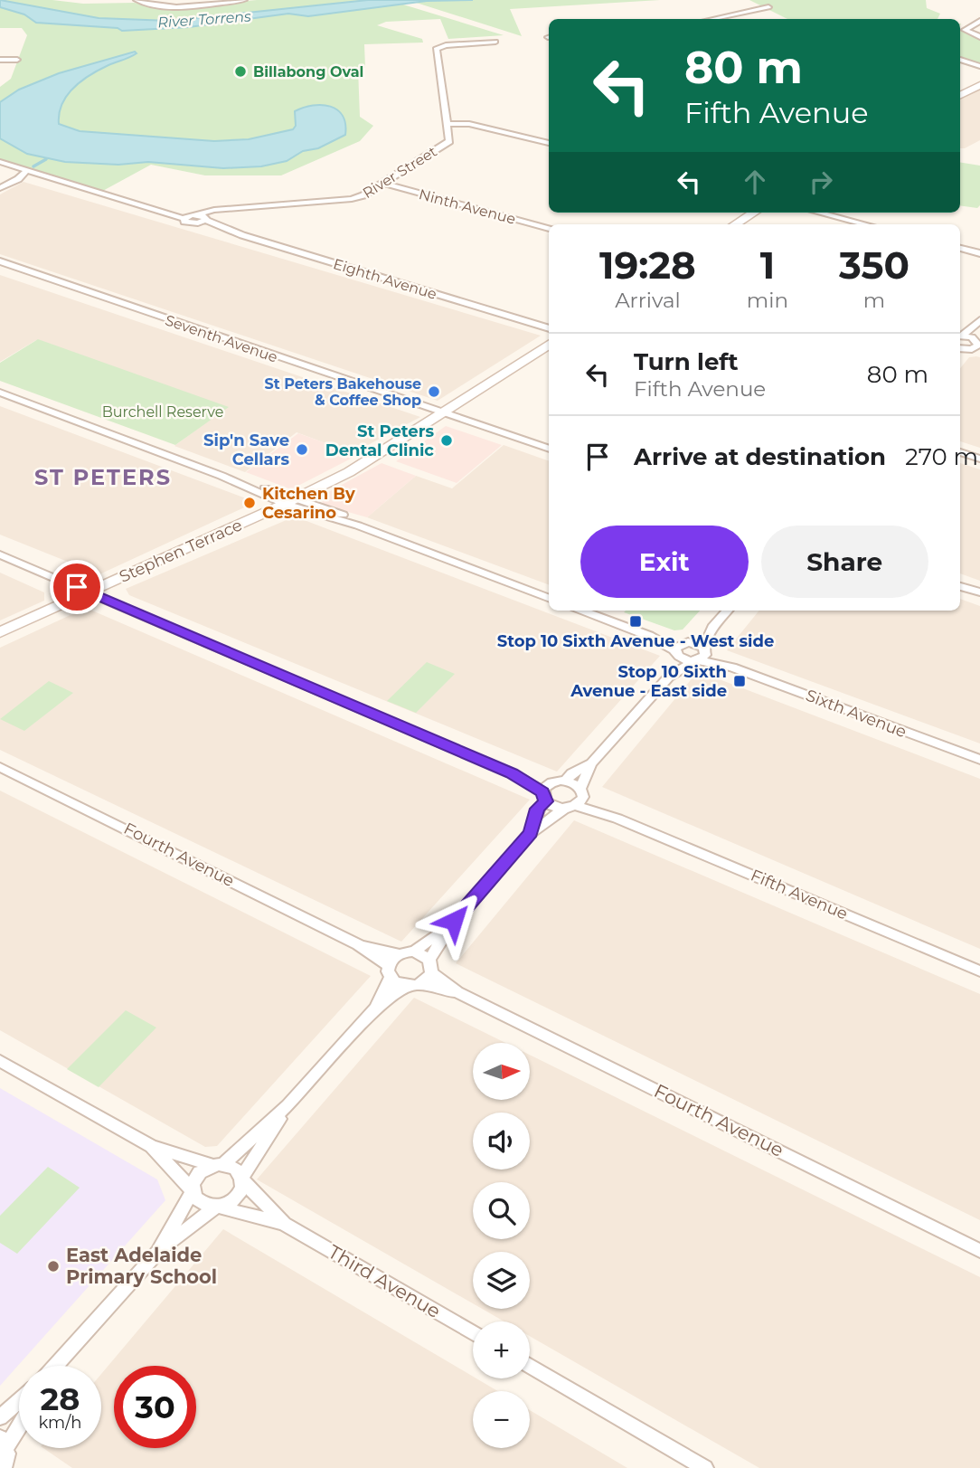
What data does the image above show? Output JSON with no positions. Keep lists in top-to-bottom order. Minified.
{"streets":{"main road":["Stephen Terrace"],"street":["River Street","Ninth Avenue","Eighth Avenue","Seventh Avenue","Sixth Avenue","Fourth Avenue","Fifth Avenue","Third Avenue"]},"crossings":[["River Street","Ninth Avenue"],["River Street","Eighth Avenue"],["Seventh Avenue","Stephen Terrace"]],"districts":["ST PETERS"],"water":["River Torrens"],"parks":["Burchell Reserve"],"places":{"other":["Billabong Oval","St Peters Bakehouse & Coffee Shop","St Peters Dental Clinic","Sip'n Save Cellars","Kitchen By Cesarino","East Adelaide Primary School"],"transit":["Stop 10 Sixth Avenue - West side","Stop 10 Sixth Avenue - East side"]},"north":"right","page":{"turn":["80 m","Fifth Avenue"],"eta":["19:28","Arrival","1","min","350","m"],"list":[{"name":"Turn left","note":"Fifth Avenue","value":"80 m"},{"name":"Arrive at destination","value":"270 m"}],"buttons":["Exit","Share"],"map_buttons":["+","−"],"speed":"28 km/h","limit":"30"}}
